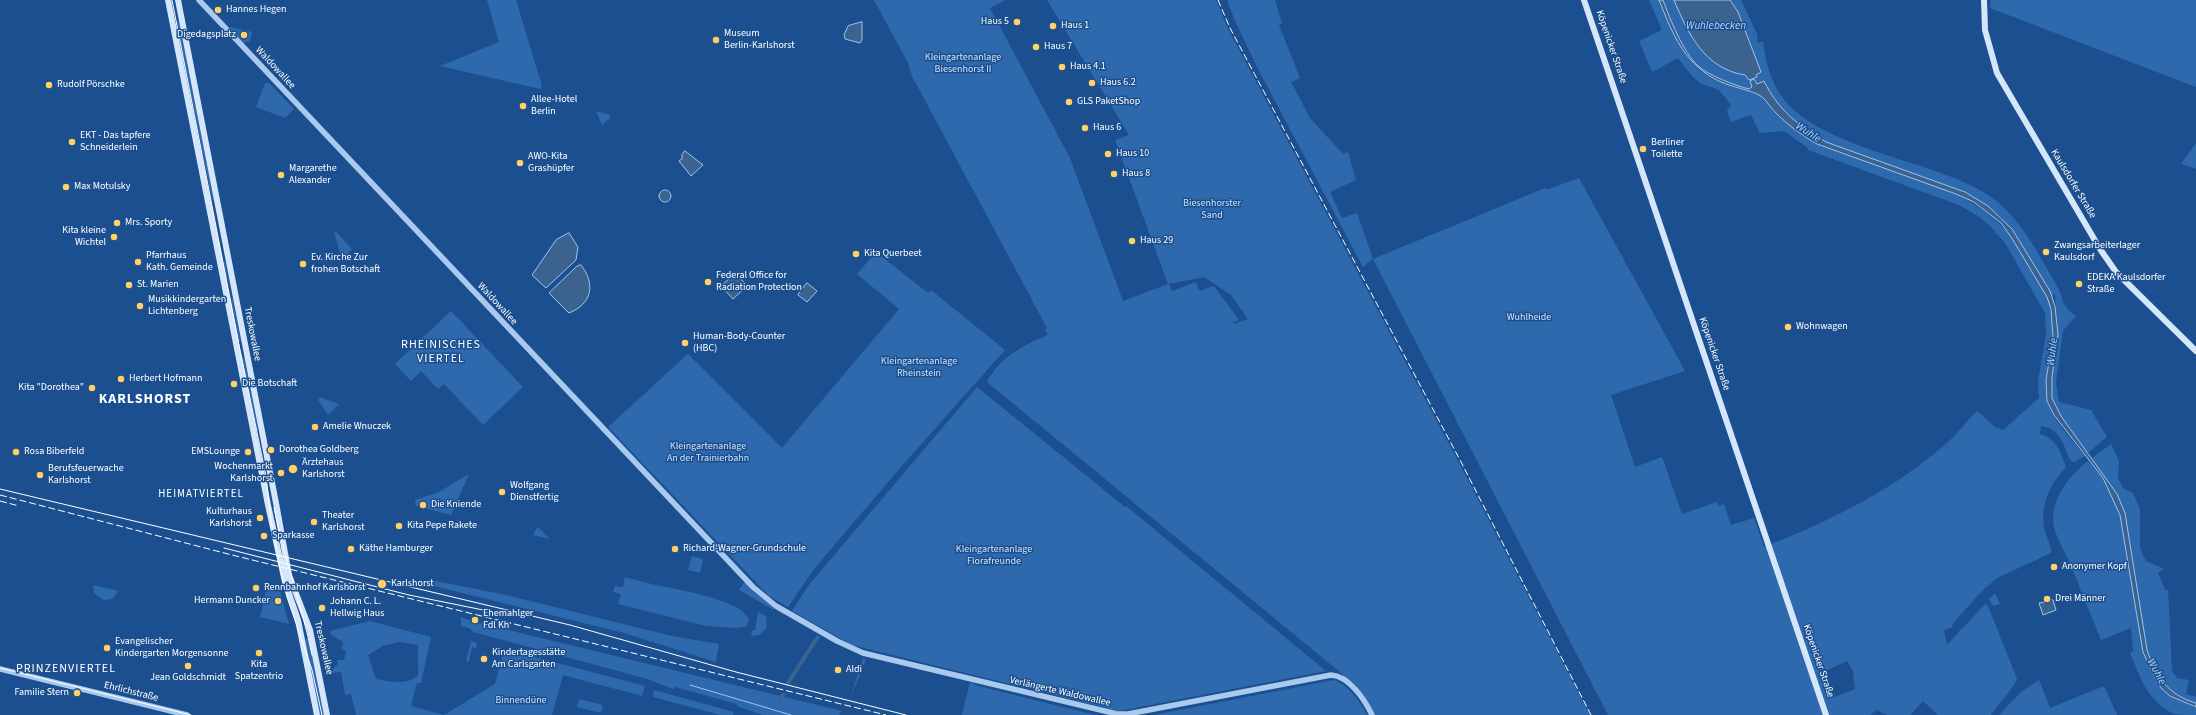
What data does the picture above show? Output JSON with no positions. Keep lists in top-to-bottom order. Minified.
{"streets":{"main road":["Köpenicker Straße","Kaulsdorfer Straße","Treskowallee"],"street":["Waldowallee","Ehrlichstraße","Verlängerte Waldowallee"]},"crossings":[["Waldowallee","Verlängerte Waldowallee"]],"districts":["RHEINISCHES VIERTEL","KARLSHORST","HEIMATVIERTEL","PRINZENVIERTEL"],"water":["Wuhlebecken","Wuhle"],"parks":["Kleingartenanlage Biesenhorst II","Biesenhorster Sand","Wuhlheide","Kleingartenanlage Rheinstein","Kleingartenanlage An der Trainierbahn","Kleingartenanlage Florafreunde","Binnendüne"],"places":["Hannes Hegen","Haus 5","Haus 1","Digedagsplatz","Museum Berlin-Karlshorst","Haus 7","Haus 4.1","Haus 6.2","Rudolf Pörschke","GLS PaketShop","Allee-Hotel Berlin","Haus 6","EKT - Das tapfere Schneiderlein","Berliner Toilette","Haus 10","AWO-Kita Grashüpfer","Haus 8","Margarethe Alexander","Max Motulsky","Mrs. Sporty","Kita kleine Wichtel","Haus 29","Zwangsarbeiterlager Kaulsdorf","Kita Querbeet","Pfarrhaus Kath. Gemeinde","Ev. Kirche Zur frohen Botschaft","Federal Office for Radiation Protection","EDEKA Kaulsdorfer Straße","St. Marien","Musikkindergarten Lichtenberg","Wohnwagen","Human-Body-Counter (HBC)","Herbert Hofmann","Die Botschaft","Kita \"Dorothea\"","Amelie Wnuczek","Dorothea Goldberg","Rosa Biberfeld","EMSLounge","Ärztehaus Karlshorst","Wochenmarkt Karlshorst","Berufsfeuerwache Karlshorst","Wolfgang Dienstfertig","Die Kniende","Kulturhaus Karlshorst","Theater Karlshorst","Kita Pepe Rakete","Sparkasse","Käthe Hamburger","Richard-Wagner-Grundschule","Anonymer Kopf","Karlshorst","Rennbahnhof Karlshorst","Drei Männer","Hermann Duncker","Johann C. L. Hellwig Haus","Ehemahlger Fdl Kh","Evangelischer Kindergarten Morgensonne","Kita Spatzentrio","Kindertagesstätte Am Carlsgarten","Jean Goldschmidt","Aldi","Familie Stern"]}
